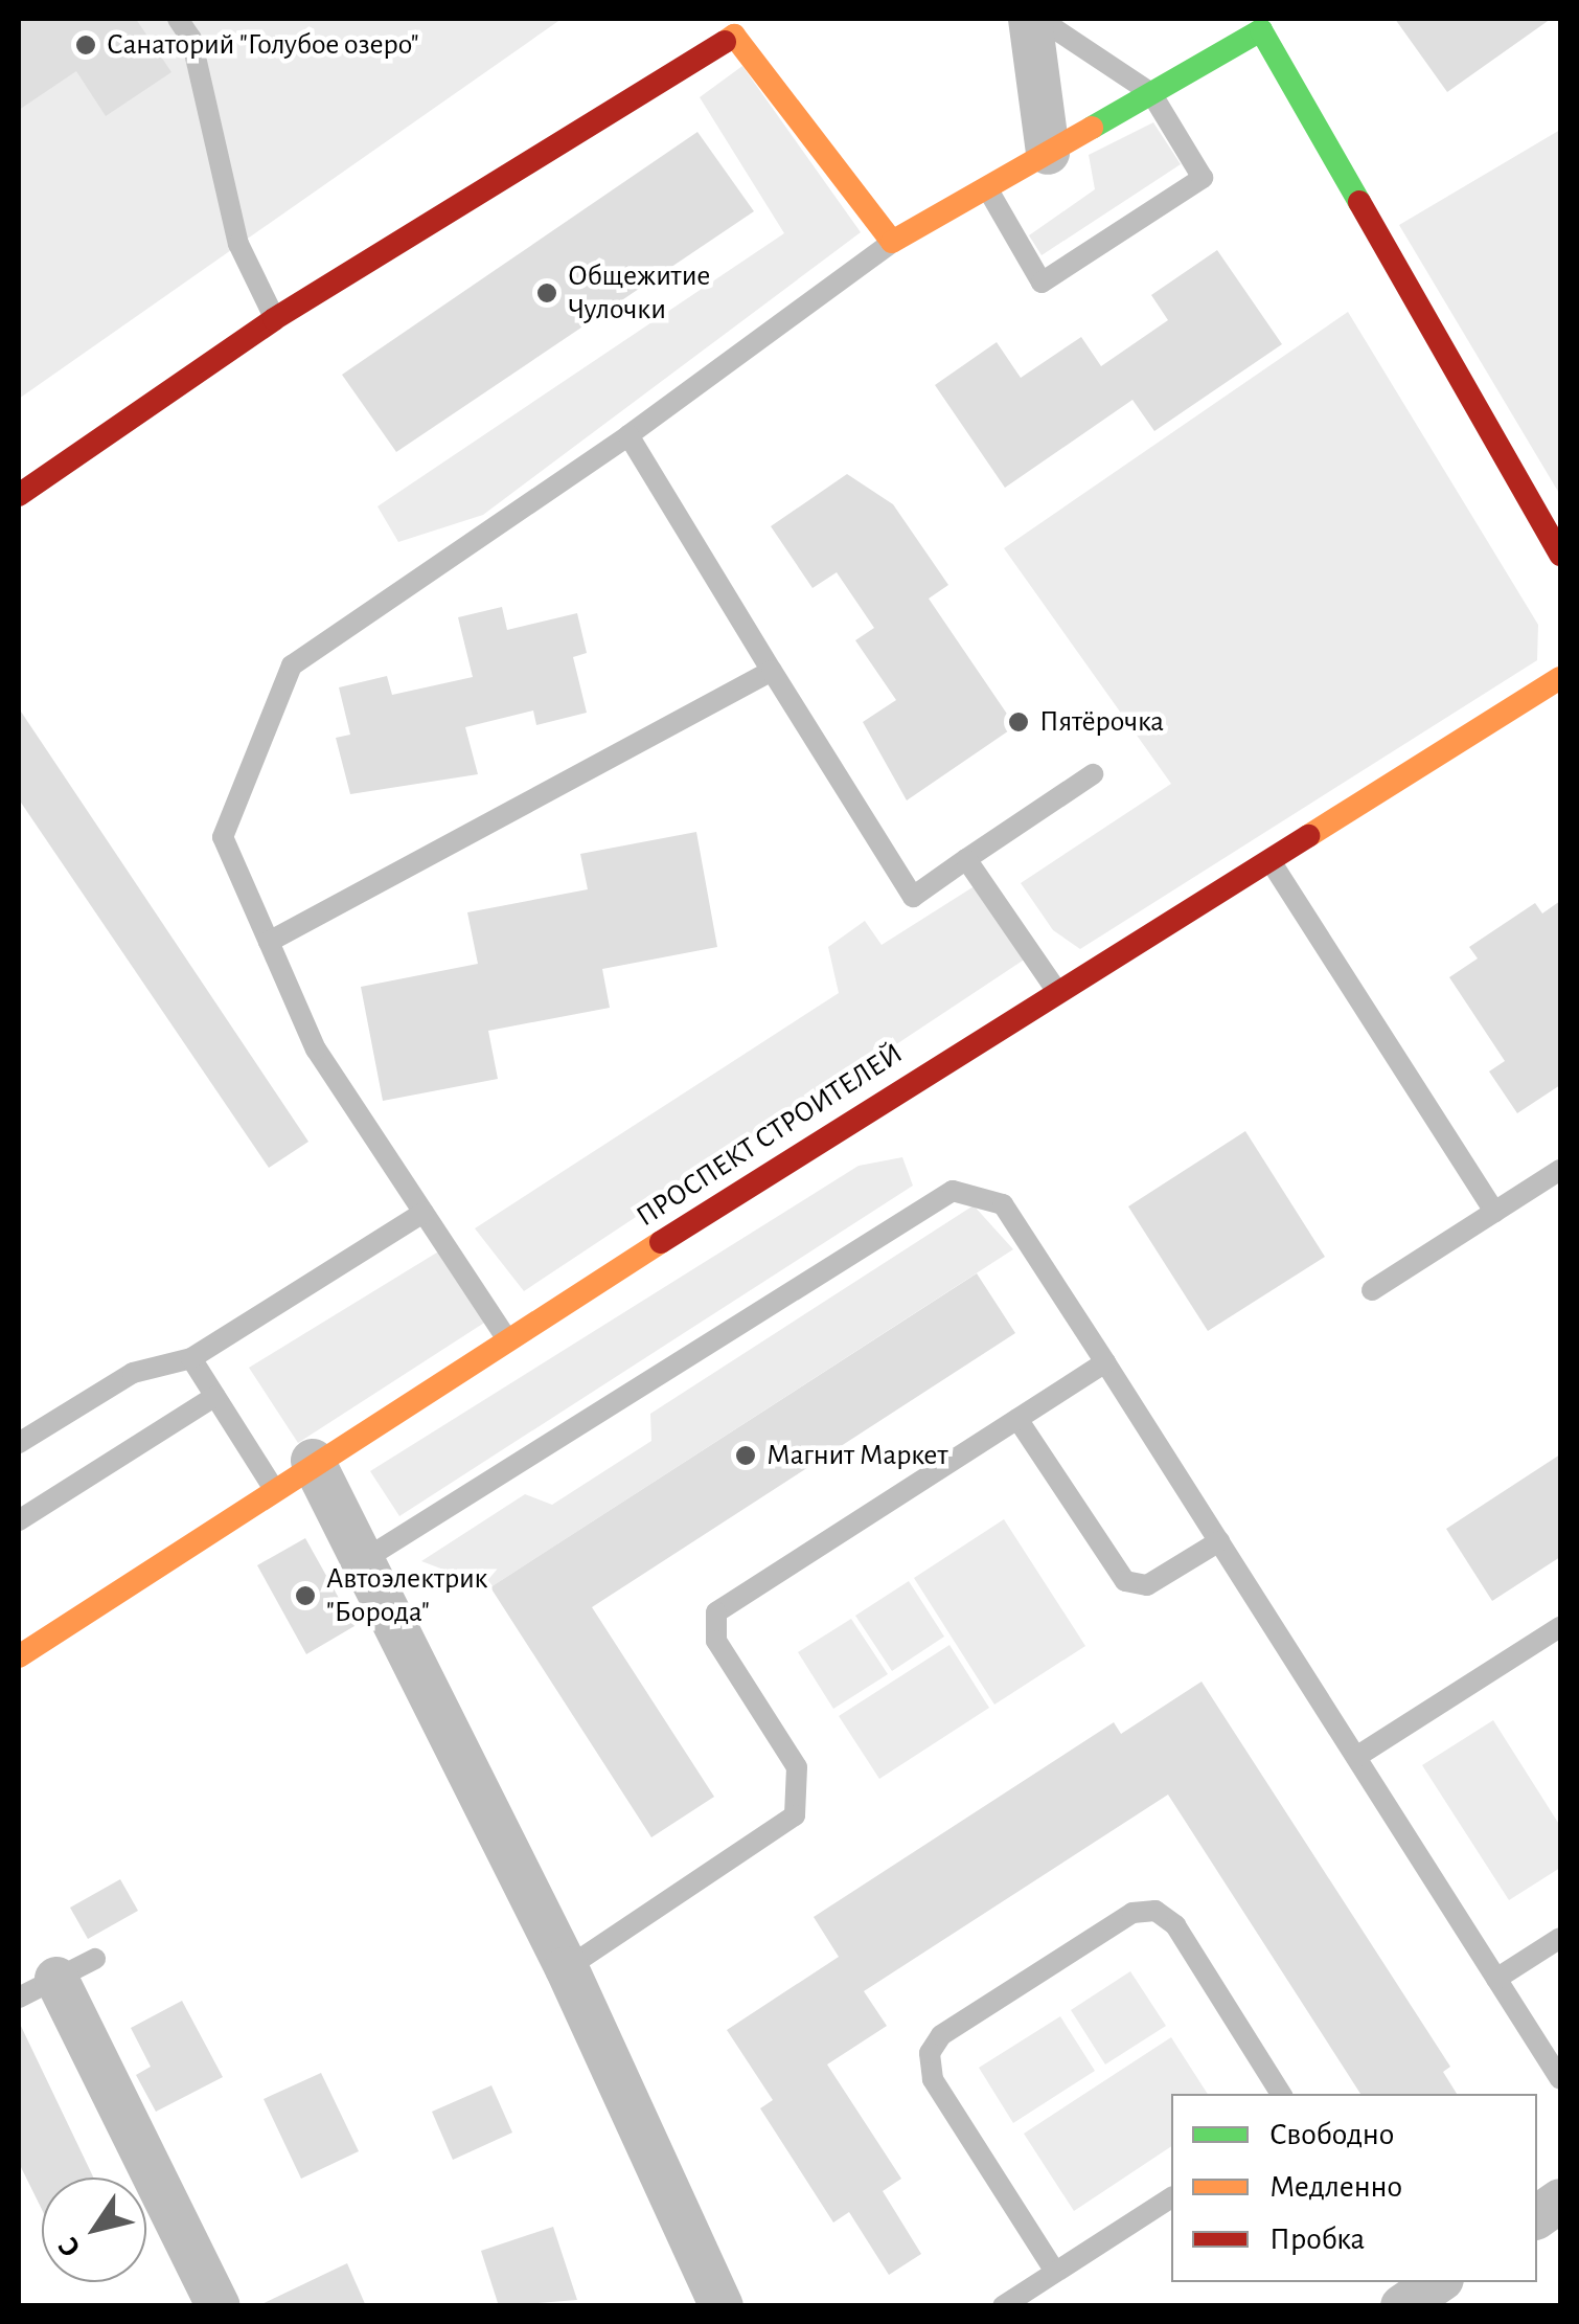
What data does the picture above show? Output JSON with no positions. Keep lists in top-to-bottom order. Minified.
{"streets":{"street":["ПРОСПЕКТ СТРОИТЕЛЕЙ"]},"places":["Санаторий \"Голубое озеро\"","Общежитие Чулочки","Пятёрочка","Магнит Маркет","Автоэлектрик \"Борода\""],"legend":["Свободно","Медленно","Пробка"],"north":"bottom left"}
